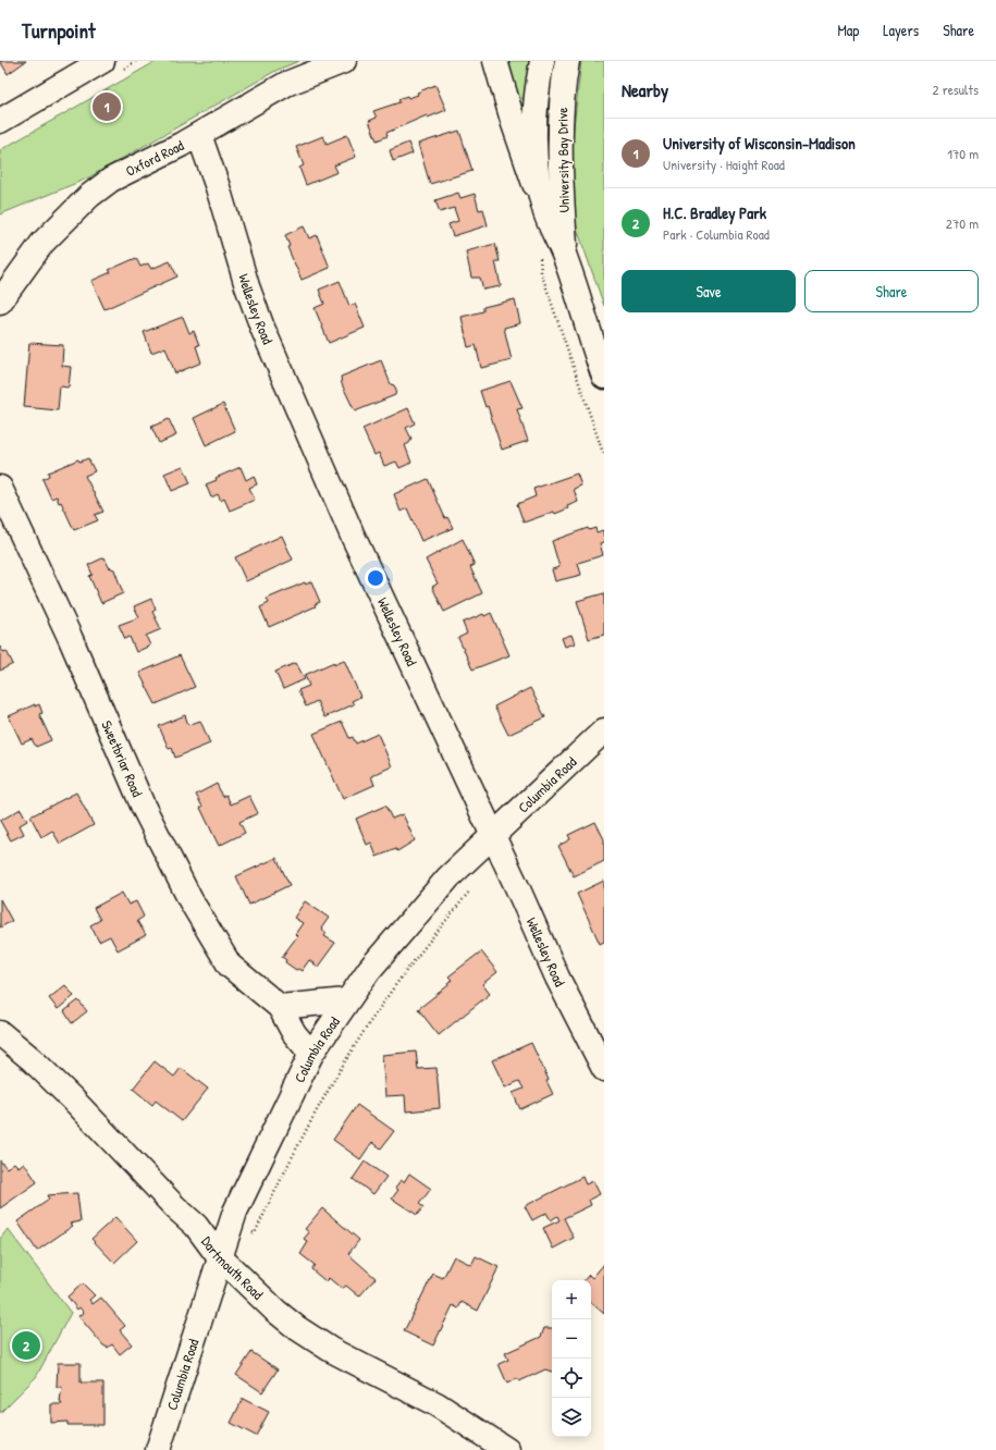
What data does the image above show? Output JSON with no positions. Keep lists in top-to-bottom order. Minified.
{"streets":{"street":["Oxford Road","University Bay Drive","Wellesley Road","Sweetbriar Road","Columbia Road","Dartmouth Road"]},"crossings":[["Oxford Road","Wellesley Road"],["Wellesley Road","Columbia Road"],["Sweetbriar Road","Columbia Road"],["Columbia Road","Dartmouth Road"]],"page":{"header":"Turnpoint","nav":["Map","Layers","Share"],"heading":["Nearby","2 results"],"pins":["1","2"],"list":[{"mark":"1","name":"University of Wisconsin-Madison","note":"University · Haight Road","value":"170 m"},{"mark":"2","name":"H.C. Bradley Park","note":"Park · Columbia Road","value":"270 m"}],"buttons":["Save","Share"],"map_buttons":["+","−"]}}
